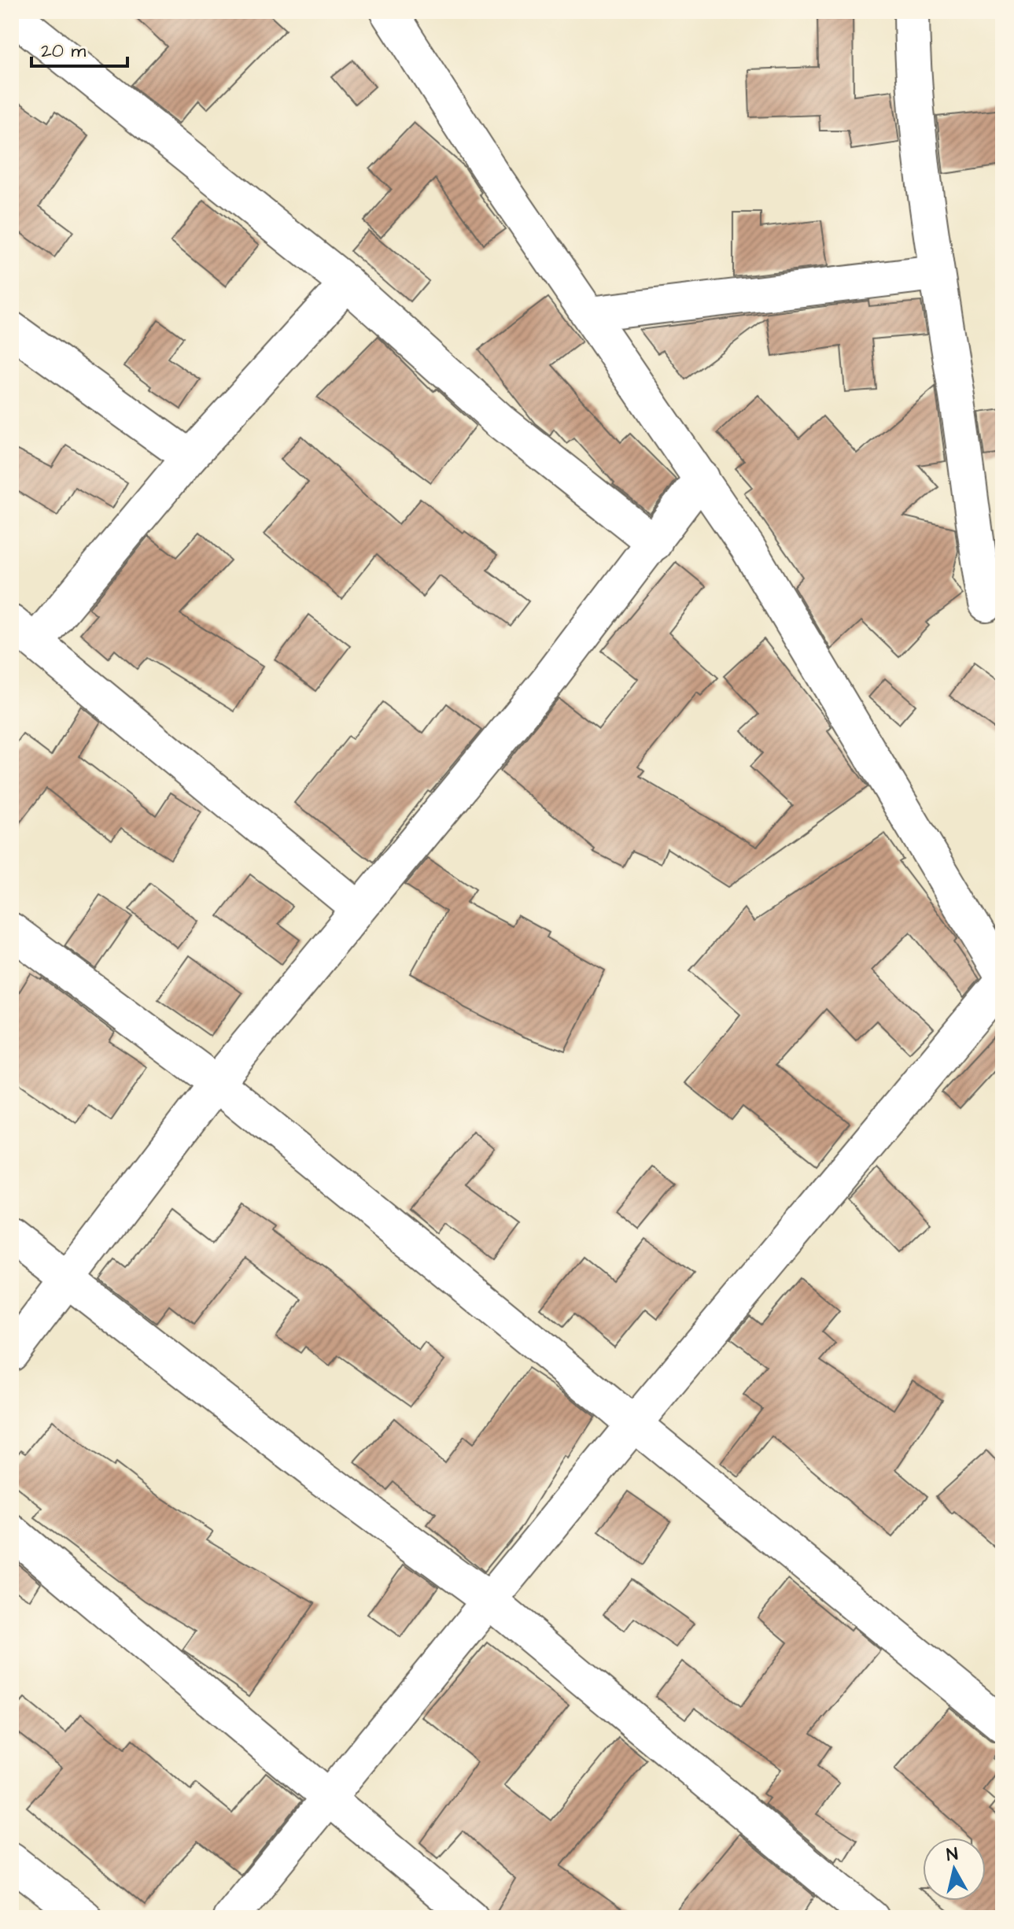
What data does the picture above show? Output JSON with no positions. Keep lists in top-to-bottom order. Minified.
{"scale_bar":"20 m","north":"top"}
